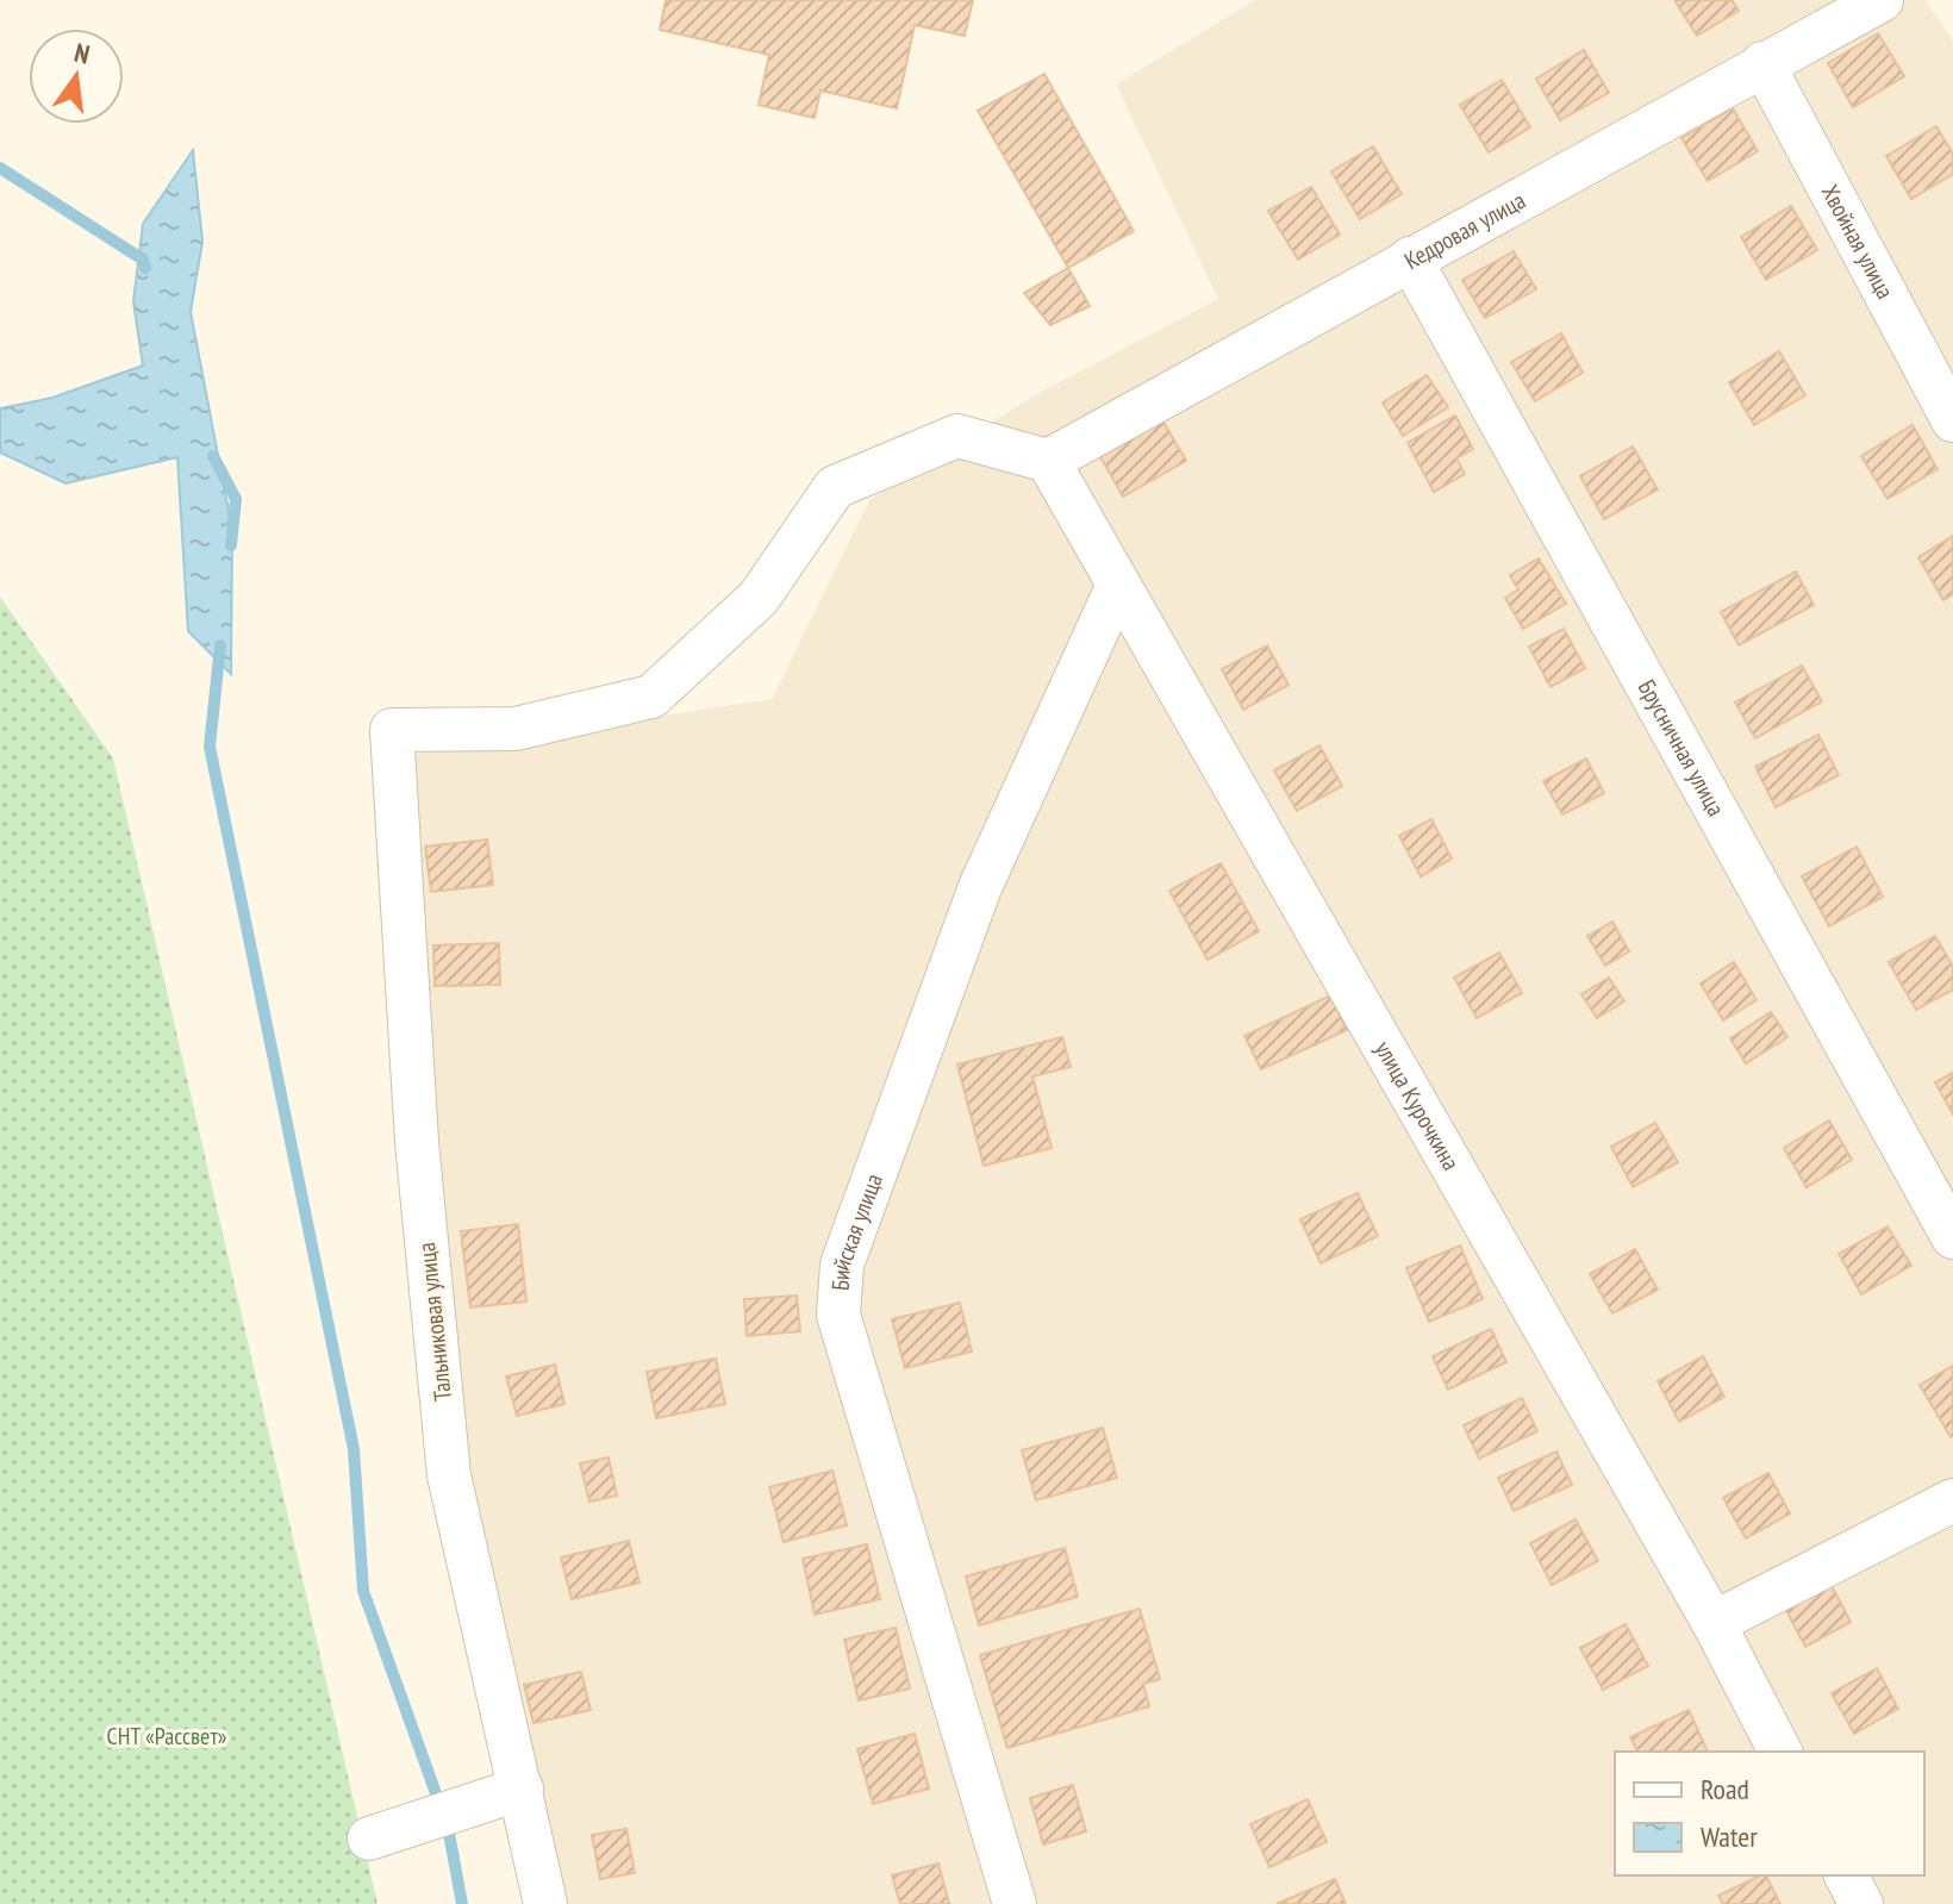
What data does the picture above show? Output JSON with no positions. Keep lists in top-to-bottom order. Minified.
{"streets":{"street":["Кедровая улица","Хвойная улица","Брусничная улица","улица Курочкина","Бийская улица","Тальниковая улица"]},"crossings":[["Кедровая улица","Хвойная улица"],["Кедровая улица","Брусничная улица"],["Кедровая улица","улица Курочкина"],["Кедровая улица","Тальниковая улица"],["улица Курочкина","Бийская улица"],["улица Курочкина","Тальниковая улица"]],"parks":["СНТ «Рассвет»"],"legend":["Road","Water"],"north":"top"}
